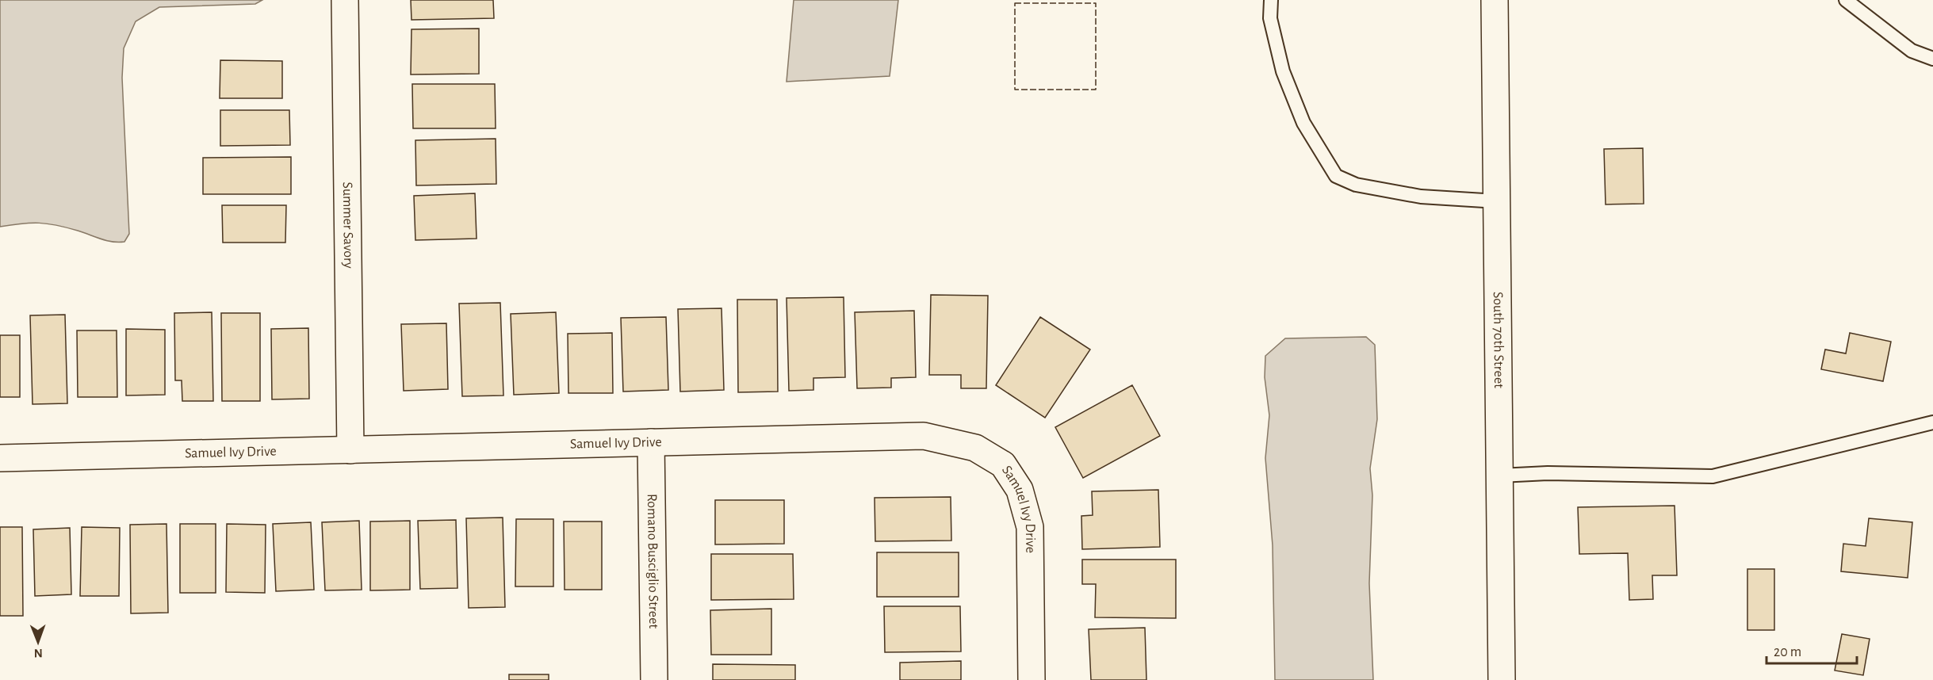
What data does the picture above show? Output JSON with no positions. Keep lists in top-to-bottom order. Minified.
{"streets":{"street":["Summer Savory","South 70th Street","Samuel Ivy Drive","Romano Busciglio Street"]},"crossings":[["Summer Savory","Samuel Ivy Drive"],["Samuel Ivy Drive","Romano Busciglio Street"]],"scale_bar":"20 m","north":"bottom"}
